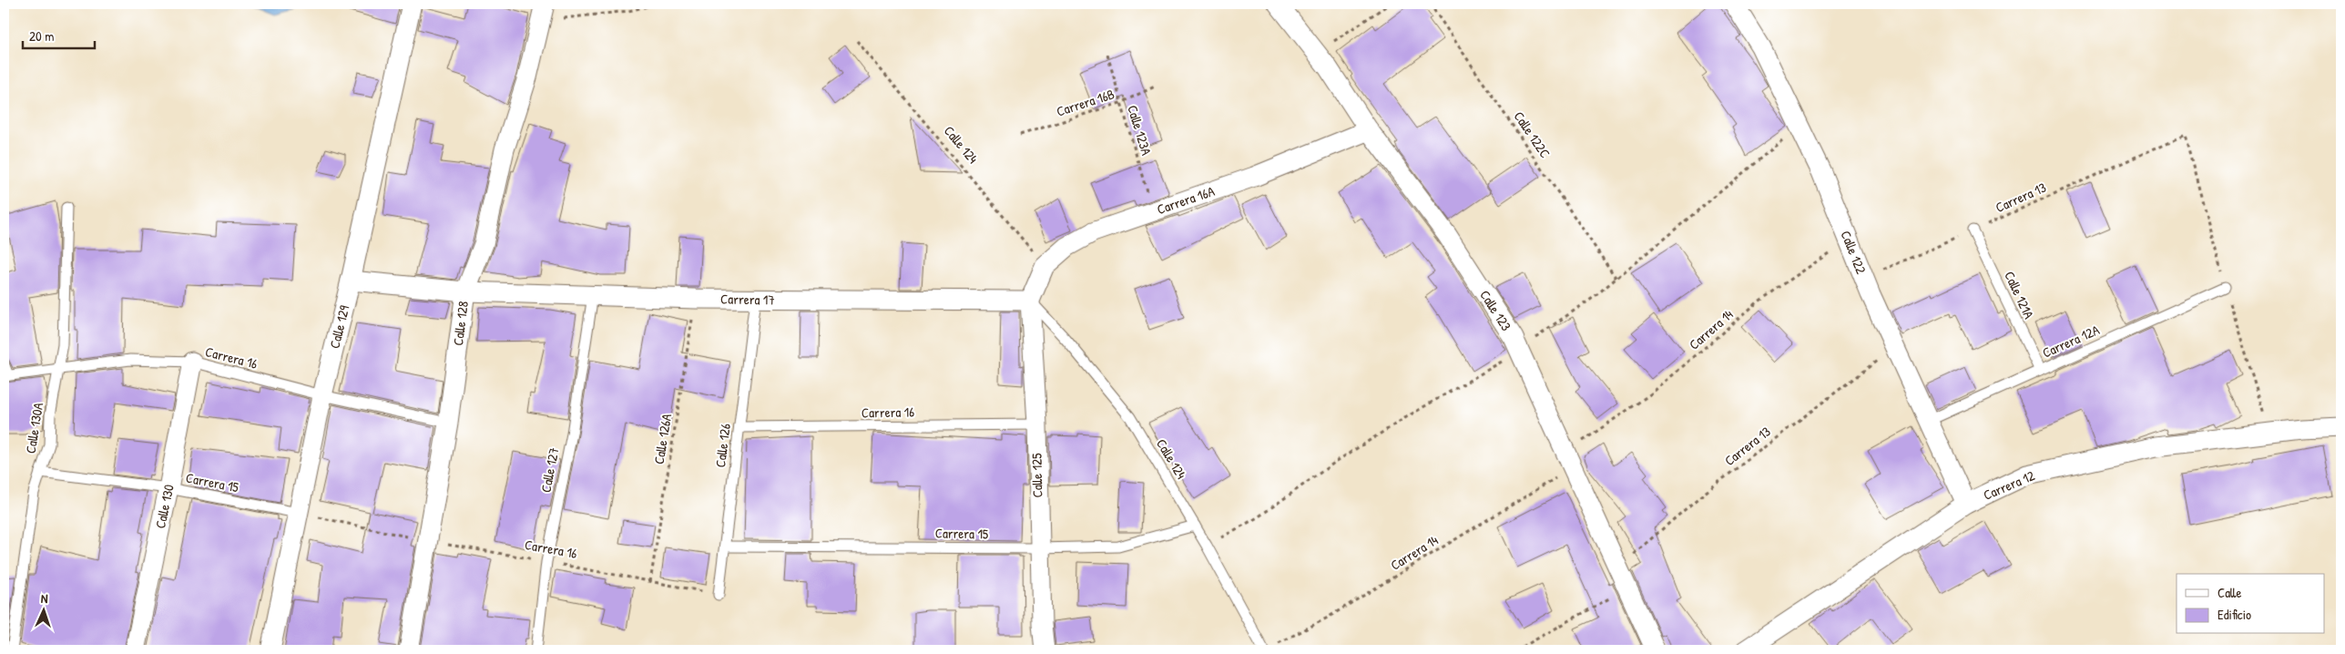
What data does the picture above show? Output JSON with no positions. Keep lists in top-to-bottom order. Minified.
{"streets":{"street":["Carrera 16A","Calle 122","Carrera 17","Calle 123","Calle 128","Calle 129","Calle 125","Carrera 12","Calle 130"],"lane":["Calle 124","Calle 121A","Carrera 12A","Carrera 16","Calle 130A","Calle 126","Calle 127","Carrera 15"],"path":["Carrera 16B","Calle 123A","Calle 122C","Carrera 13","Carrera 14","Calle 126A"]},"crossings":[["Carrera 16B","Calle 123A"],["Calle 123A","Carrera 16A"],["Calle 124","Carrera 16A"],["Calle 124","Carrera 17"],["Calle 124","Carrera 14"],["Calle 124","Calle 125"],["Calle 124","Carrera 15"],["Carrera 13","Calle 122"],["Carrera 13","Calle 121A"],["Carrera 13","Calle 123"],["Carrera 16A","Carrera 17"],["Carrera 16A","Calle 123"],["Carrera 16A","Calle 125"],["Calle 122","Carrera 14"],["Calle 122","Carrera 12A"],["Calle 122","Carrera 12"],["Calle 121A","Carrera 12A"],["Carrera 17","Calle 128"],["Carrera 17","Calle 129"],["Carrera 17","Calle 126A"],["Carrera 17","Calle 126"],["Carrera 17","Calle 127"],["Carrera 17","Calle 125"],["Calle 123","Carrera 14"],["Calle 128","Carrera 16"],["Calle 129","Carrera 16"],["Calle 129","Carrera 15"],["Carrera 16","Calle 130A"],["Carrera 16","Calle 126A"],["Carrera 16","Calle 126"],["Carrera 16","Calle 127"],["Carrera 16","Calle 125"],["Carrera 16","Carrera 15"],["Carrera 16","Calle 130"],["Calle 130A","Carrera 15"],["Calle 126","Carrera 15"],["Calle 125","Carrera 15"],["Carrera 15","Calle 130"]],"legend":["Calle","Edificio"],"scale_bar":"20 m","north":"top"}
